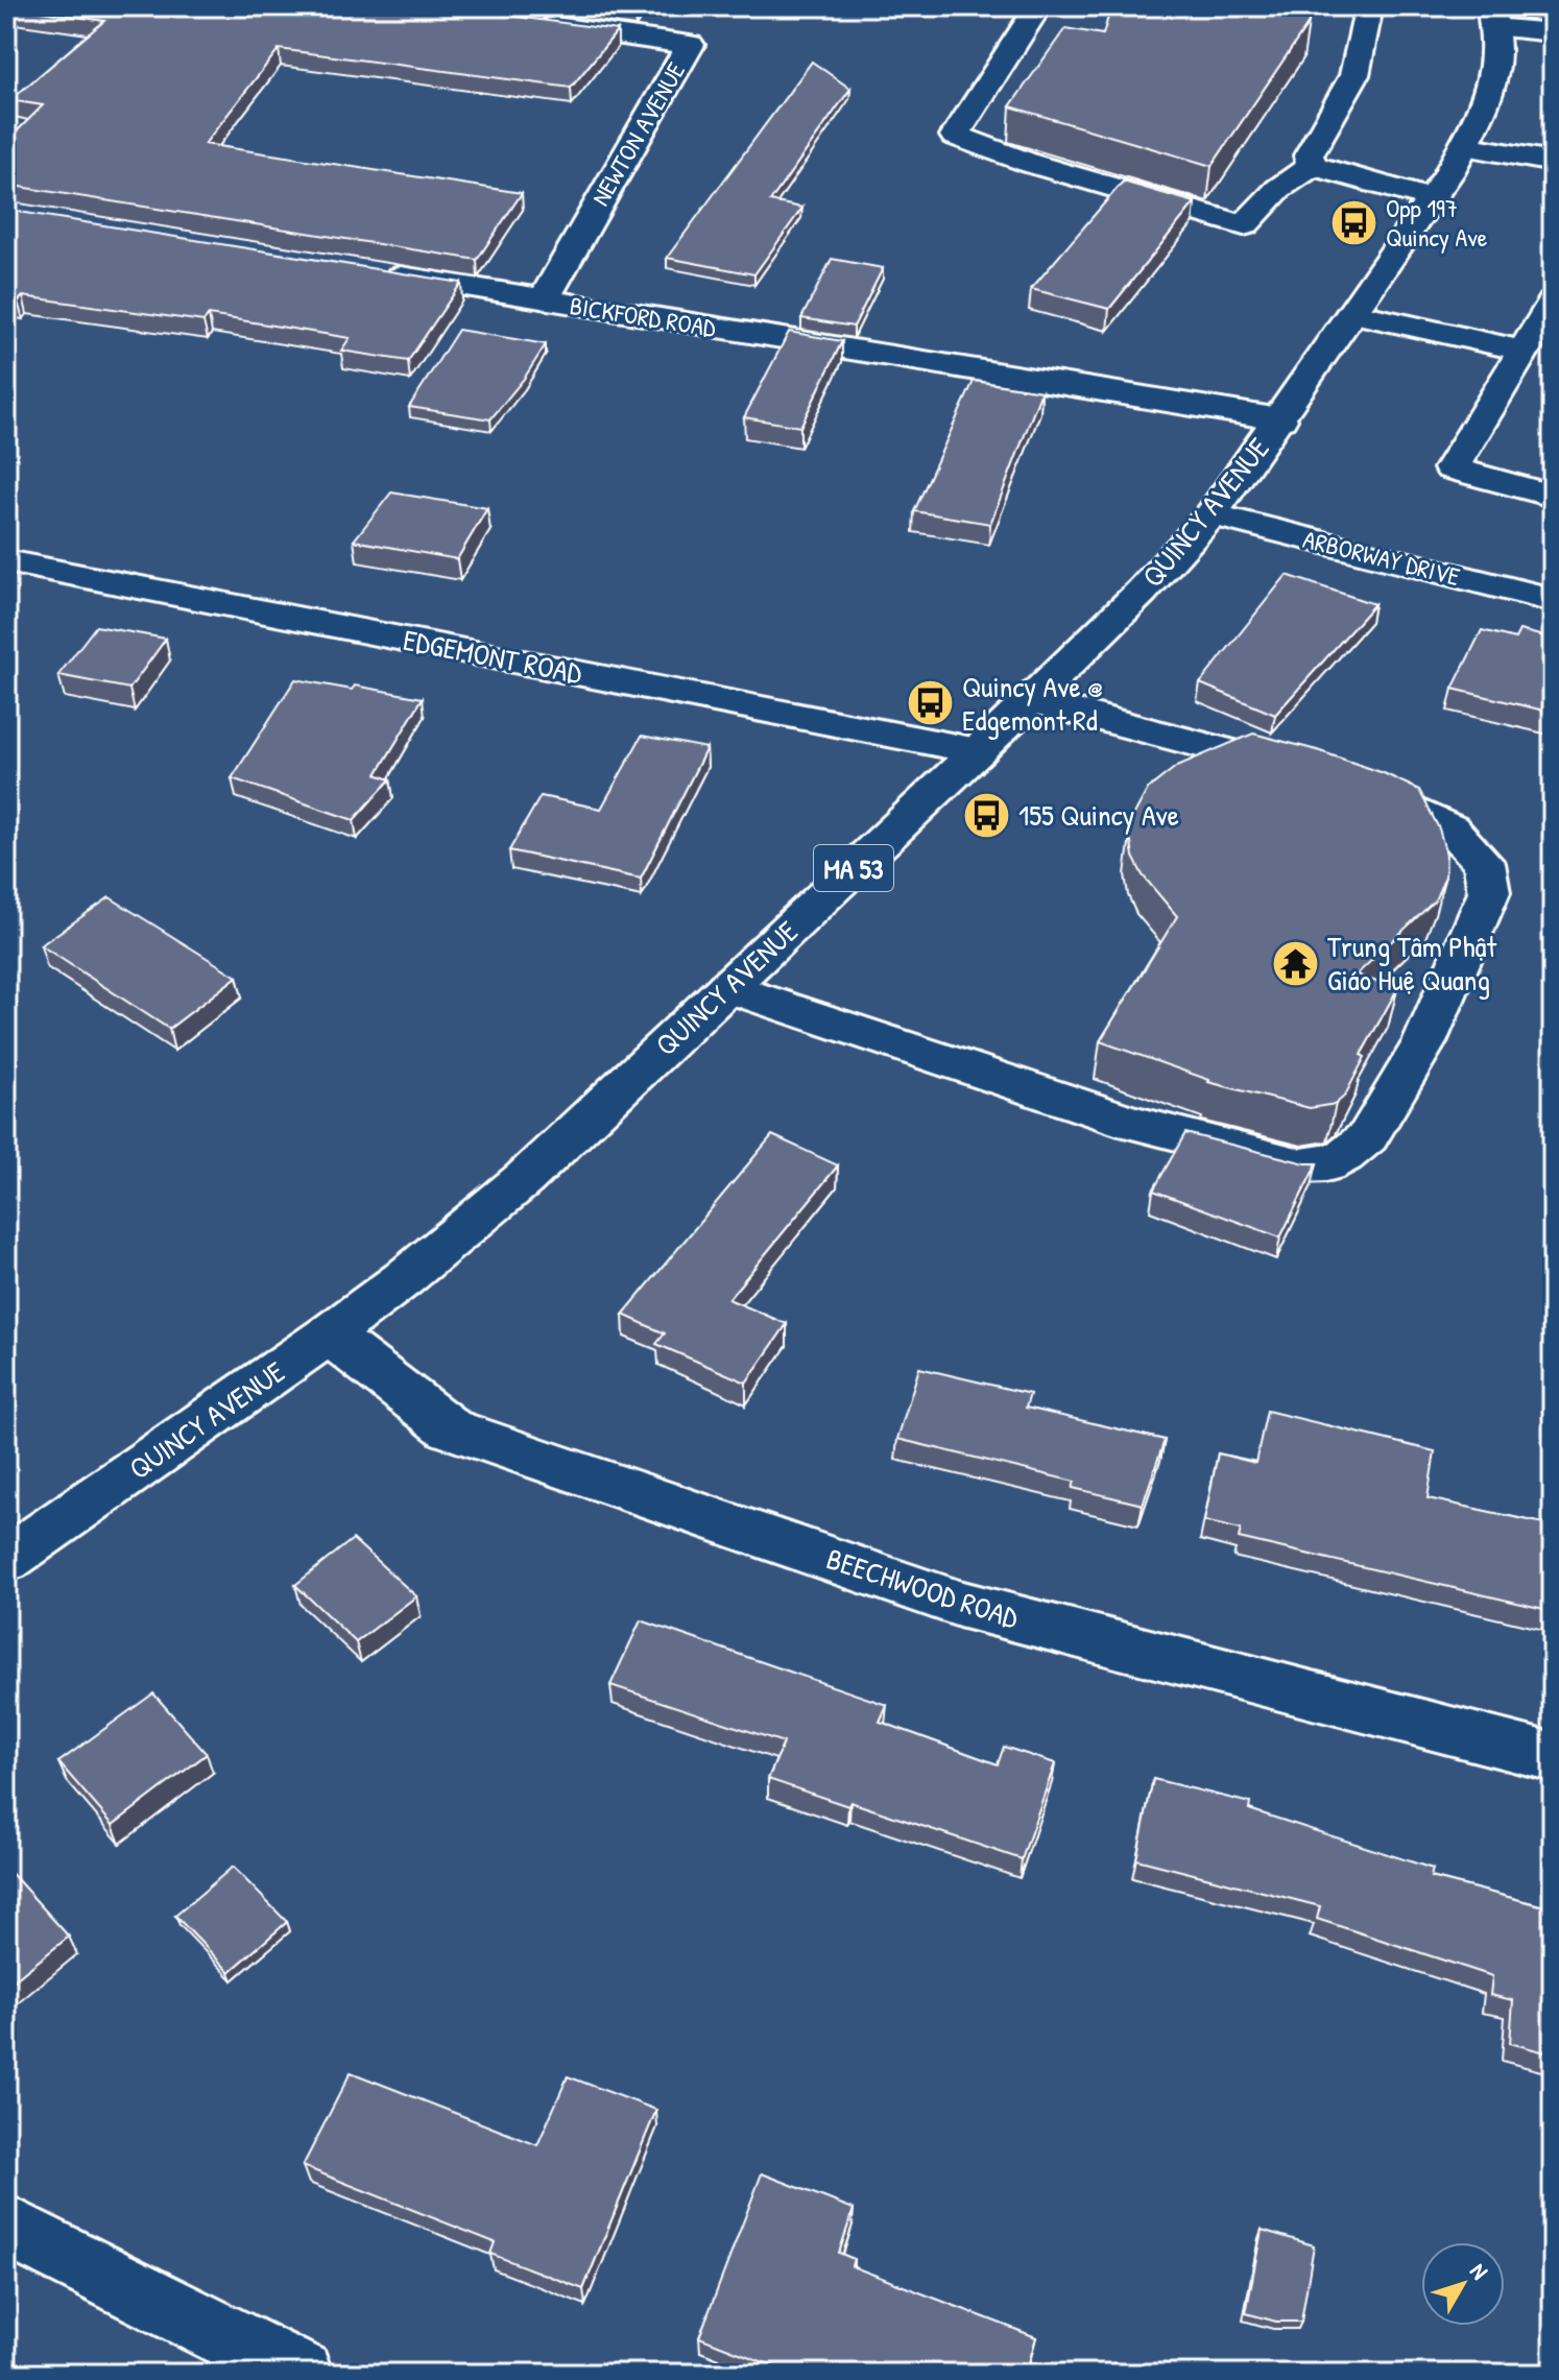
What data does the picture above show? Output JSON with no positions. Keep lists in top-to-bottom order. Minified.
{"streets":{"street":["NEWTON AVENUE","BICKFORD ROAD","QUINCY AVENUE","ARBORWAY DRIVE","EDGEMONT ROAD","MA 53","BEECHWOOD ROAD"]},"crossings":[["NEWTON AVENUE","BICKFORD ROAD"],["BICKFORD ROAD","QUINCY AVENUE"],["QUINCY AVENUE","ARBORWAY DRIVE"],["QUINCY AVENUE","EDGEMONT ROAD"],["QUINCY AVENUE","BEECHWOOD ROAD"]],"places":{"bus stop":["Opp 197 Quincy Ave","Quincy Ave @ Edgemont Rd","155 Quincy Ave"],"temple":["Trung Tâm Phật Giáo Huệ Quang"]},"north":"top right"}
